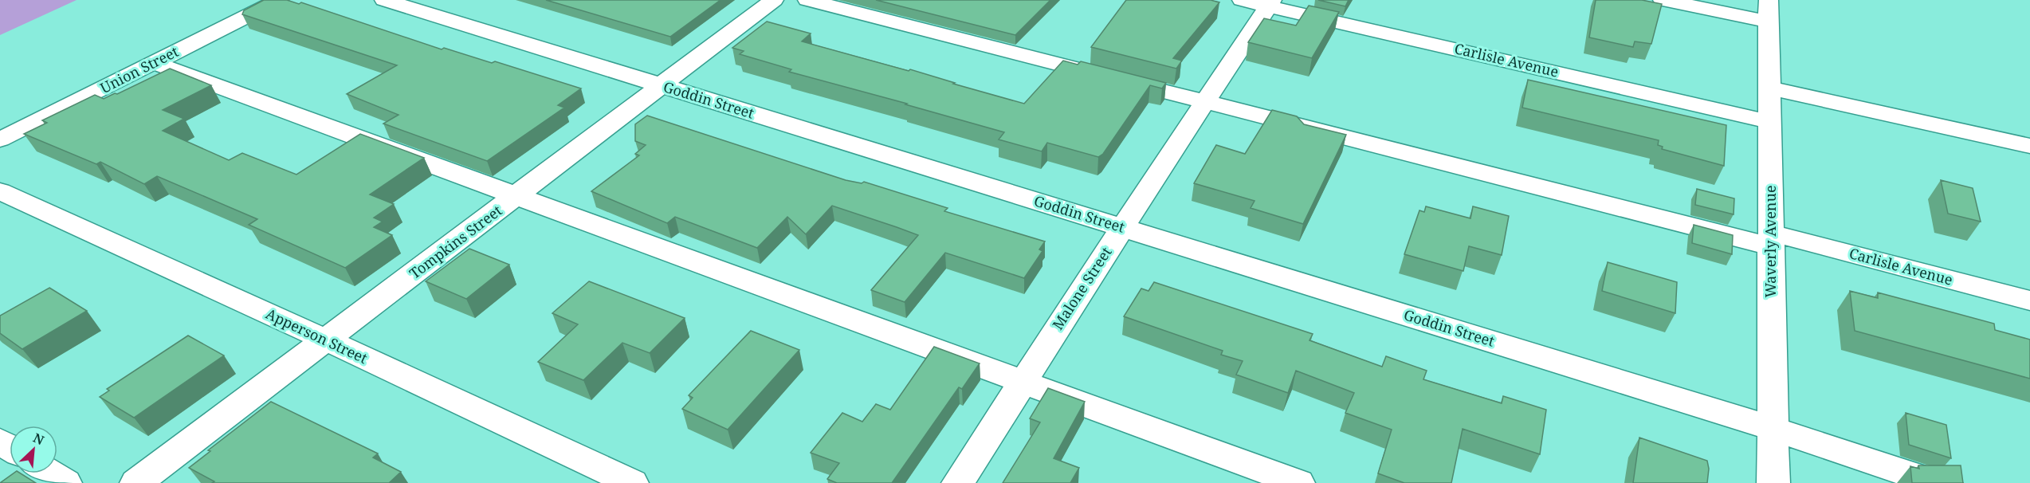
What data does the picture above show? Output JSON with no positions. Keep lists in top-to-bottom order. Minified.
{"streets":{"street":["Carlisle Avenue","Union Street","Goddin Street","Waverly Avenue","Tompkins Street","Malone Street","Apperson Street"]},"crossings":[["Carlisle Avenue","Waverly Avenue"],["Carlisle Avenue","Malone Street"],["Goddin Street","Waverly Avenue"],["Goddin Street","Tompkins Street"],["Goddin Street","Malone Street"],["Tompkins Street","Apperson Street"]],"north":"top right"}
